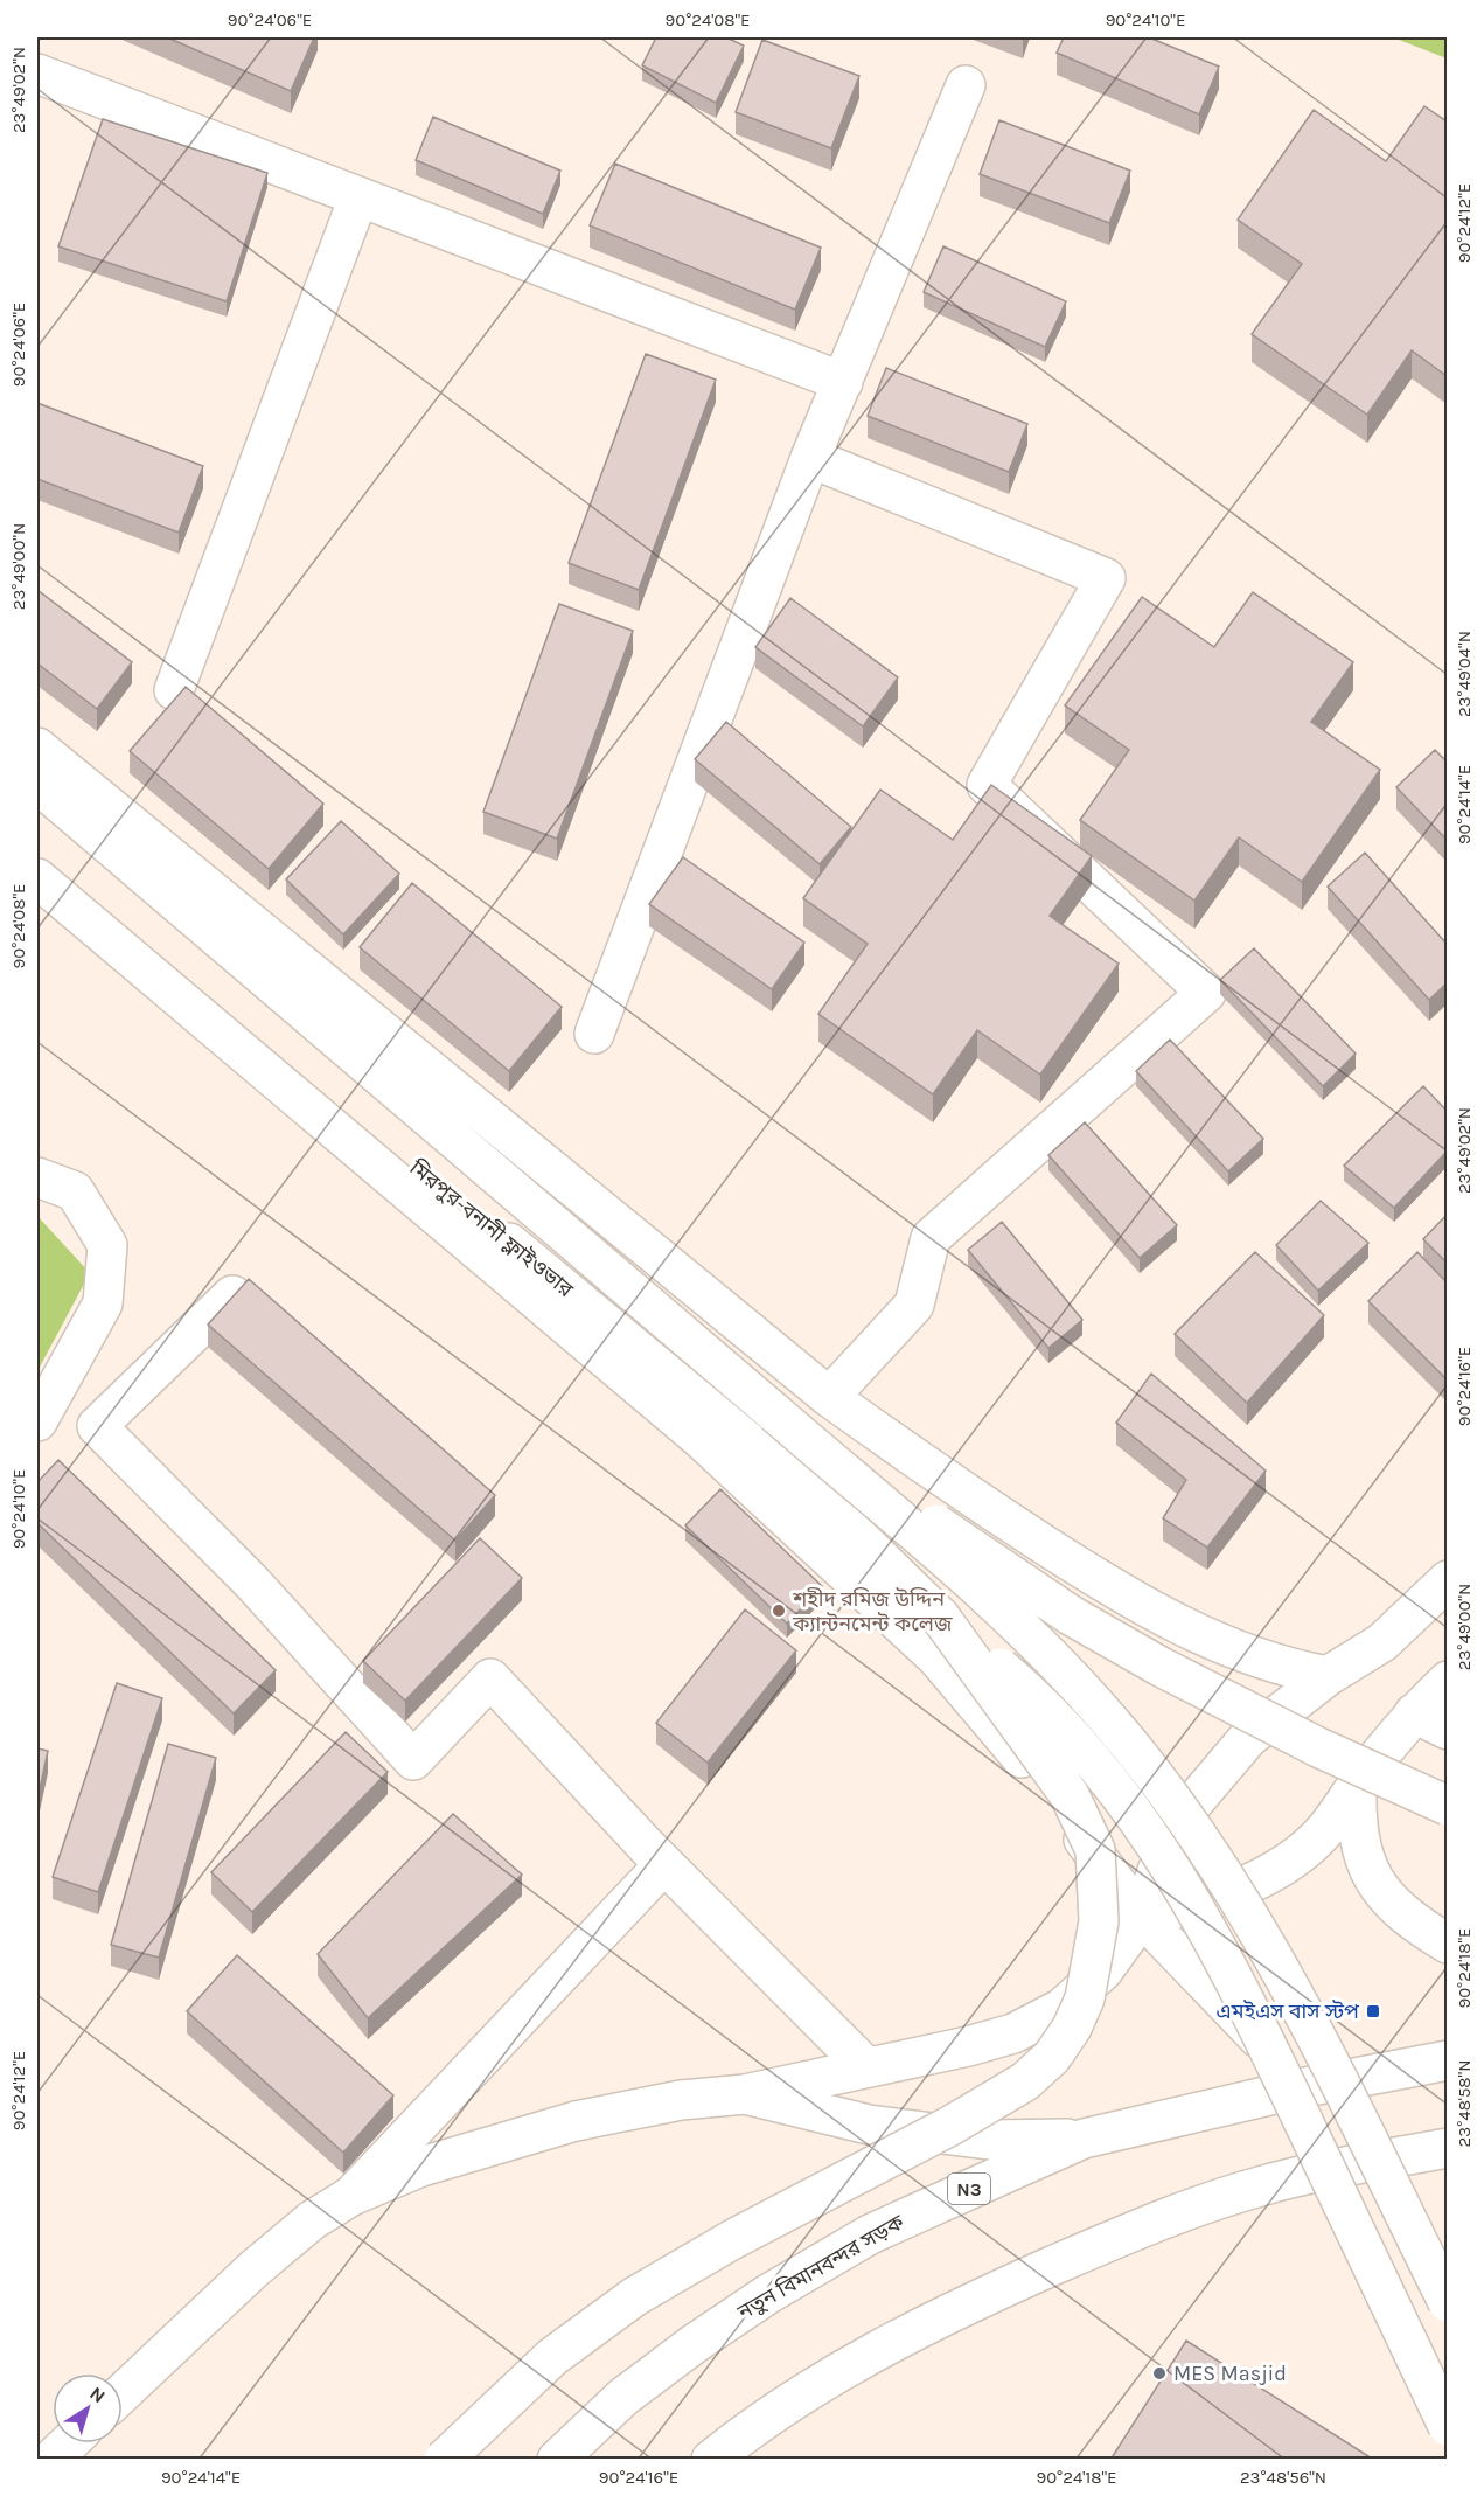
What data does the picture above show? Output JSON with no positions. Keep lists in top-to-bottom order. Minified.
{"streets":{"main road":["মিরপুর-বনানী ফ্লাইওভার","N3","নতুন বিমানবন্দর সড়ক"]},"places":{"other":["শহীদ রমিজ উদ্দিন ক্যান্টনমেন্ট কলেজ","MES Masjid"],"transit":["এমইএস বাস স্টপ"]},"north":"top right","coordinates":["90°24'06\"E","90°24'08\"E","90°24'10\"E","23°49'02\"N","90°24'12\"E","23°49'00\"N","23°49'04\"N","90°24'14\"E","90°24'16\"E","90°24'18\"E","23°48'58\"N","23°48'56\"N"]}
